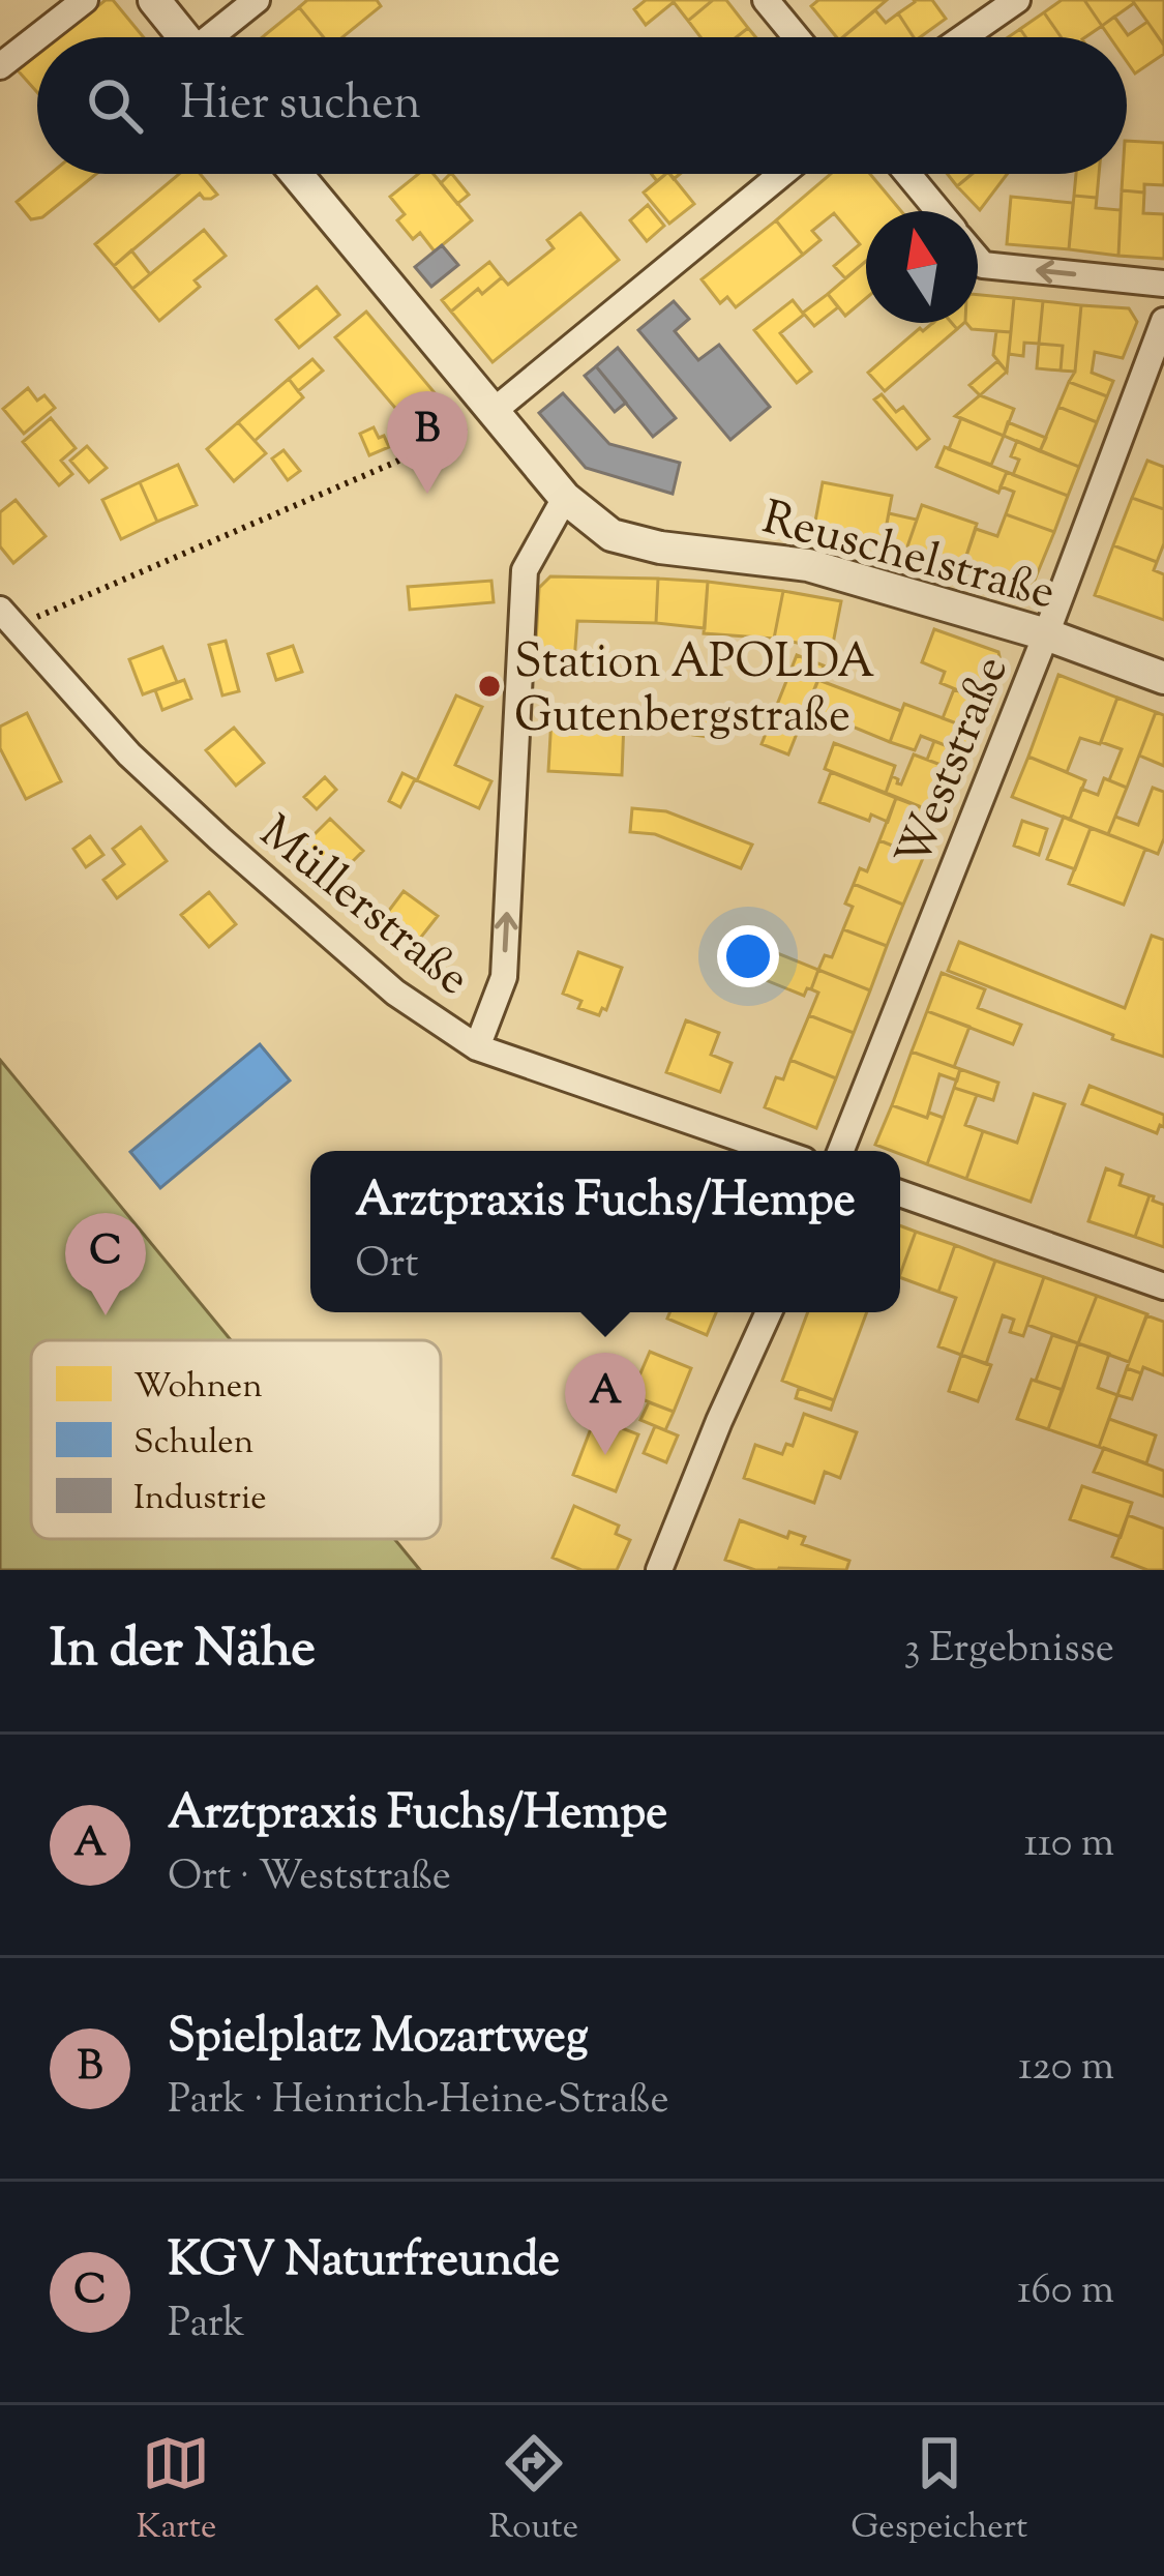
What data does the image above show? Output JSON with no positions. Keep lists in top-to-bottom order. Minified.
{"streets":{"street":["Reuschelstraße","Weststraße","Müllerstraße"]},"crossings":[["Reuschelstraße","Weststraße"]],"places":["Station APOLDA Gutenbergstraße"],"legend":["Wohnen","Schulen","Industrie"],"north":"top","page":{"search":"Hier suchen","pins":["B","C","A"],"popup":["Arztpraxis Fuchs/Hempe","Ort"],"heading":["In der Nähe","3 Ergebnisse"],"list":[{"mark":"A","name":"Arztpraxis Fuchs/Hempe","note":"Ort · Weststraße","value":"110 m"},{"mark":"B","name":"Spielplatz Mozartweg","note":"Park · Heinrich-Heine-Straße","value":"120 m"},{"mark":"C","name":"KGV Naturfreunde","note":"Park","value":"160 m"}],"nav":["Karte","Route","Gespeichert"]}}
